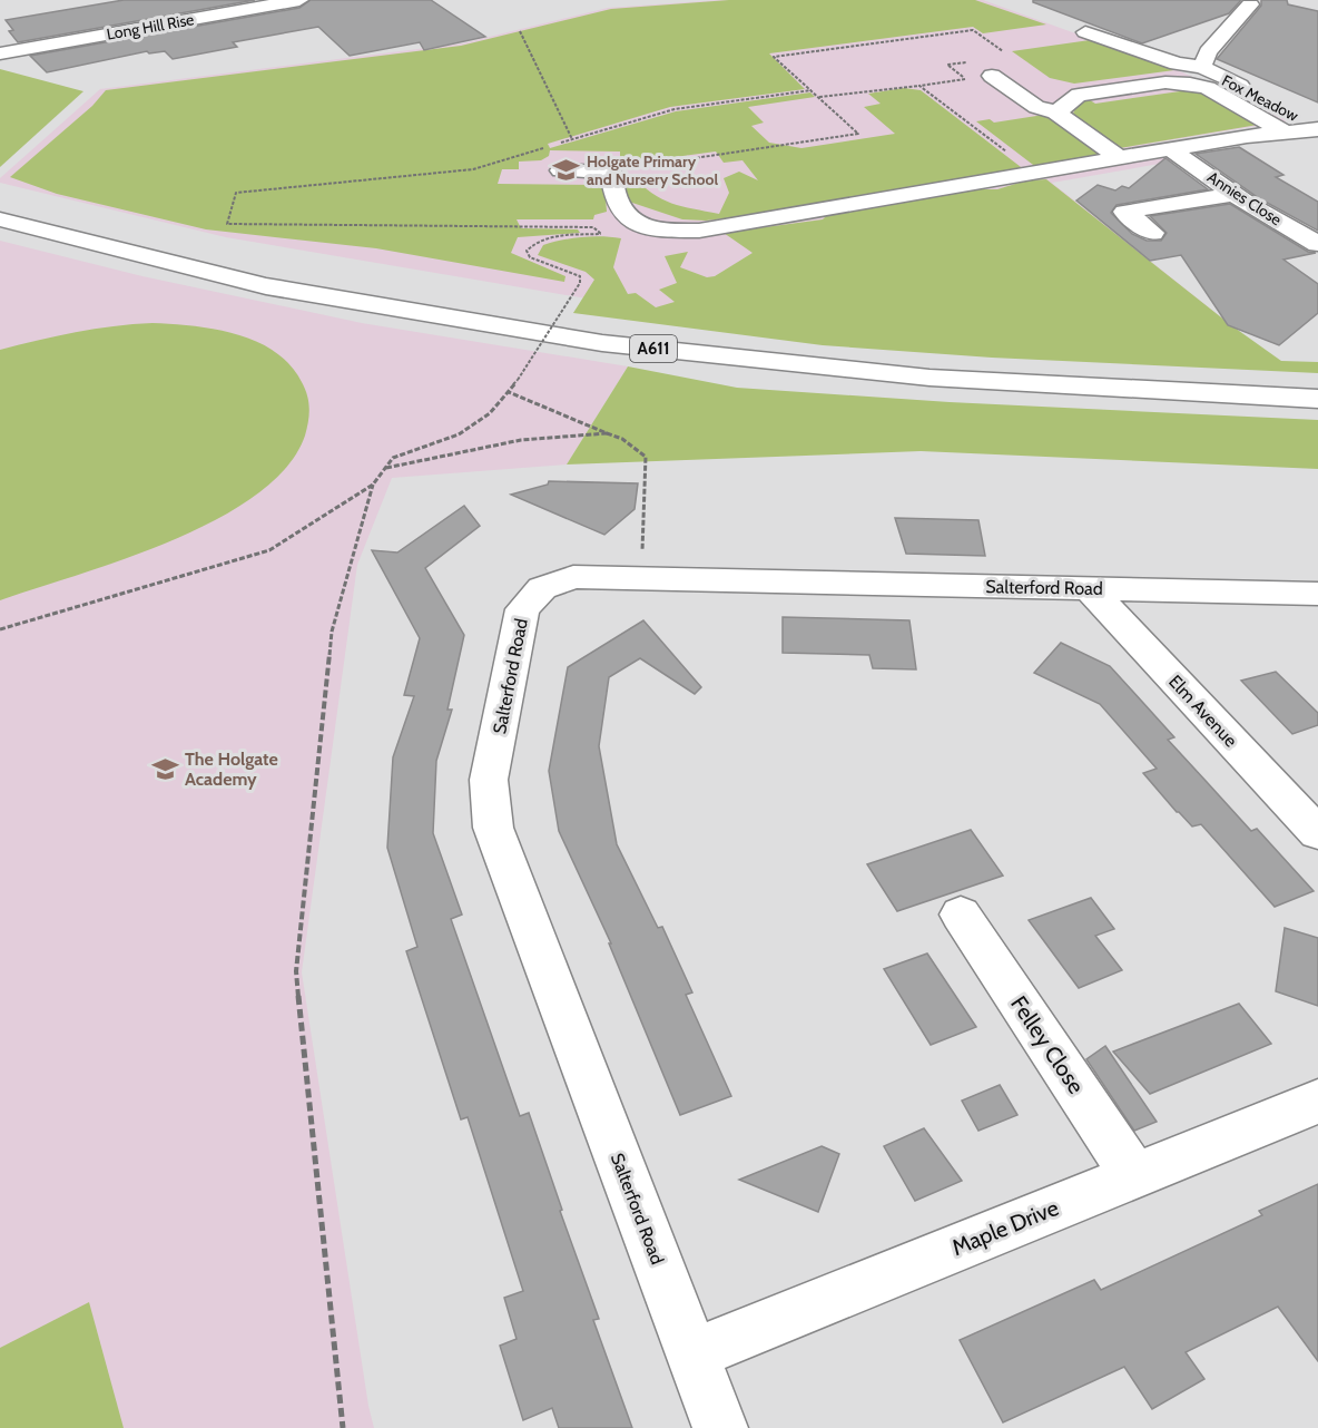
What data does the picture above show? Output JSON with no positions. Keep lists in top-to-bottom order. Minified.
{"streets":{"street":["Long Hill Rise","Fox Meadow","Annies Close","A611","Salterford Road","Elm Avenue","Felley Close","Maple Drive"]},"crossings":[["Salterford Road","Elm Avenue"],["Salterford Road","Maple Drive"],["Felley Close","Maple Drive"]],"places":{"school or university":["Holgate Primary and Nursery School","The Holgate Academy"]}}
